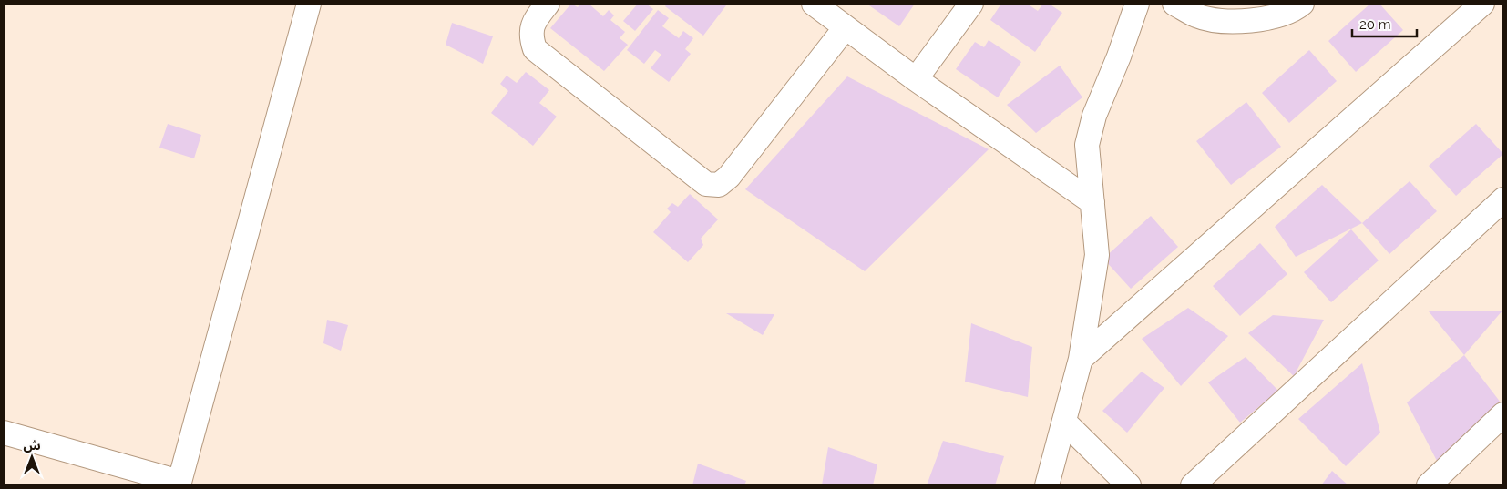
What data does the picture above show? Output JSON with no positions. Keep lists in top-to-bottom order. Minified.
{"scale_bar":"20 m","north":"top"}
